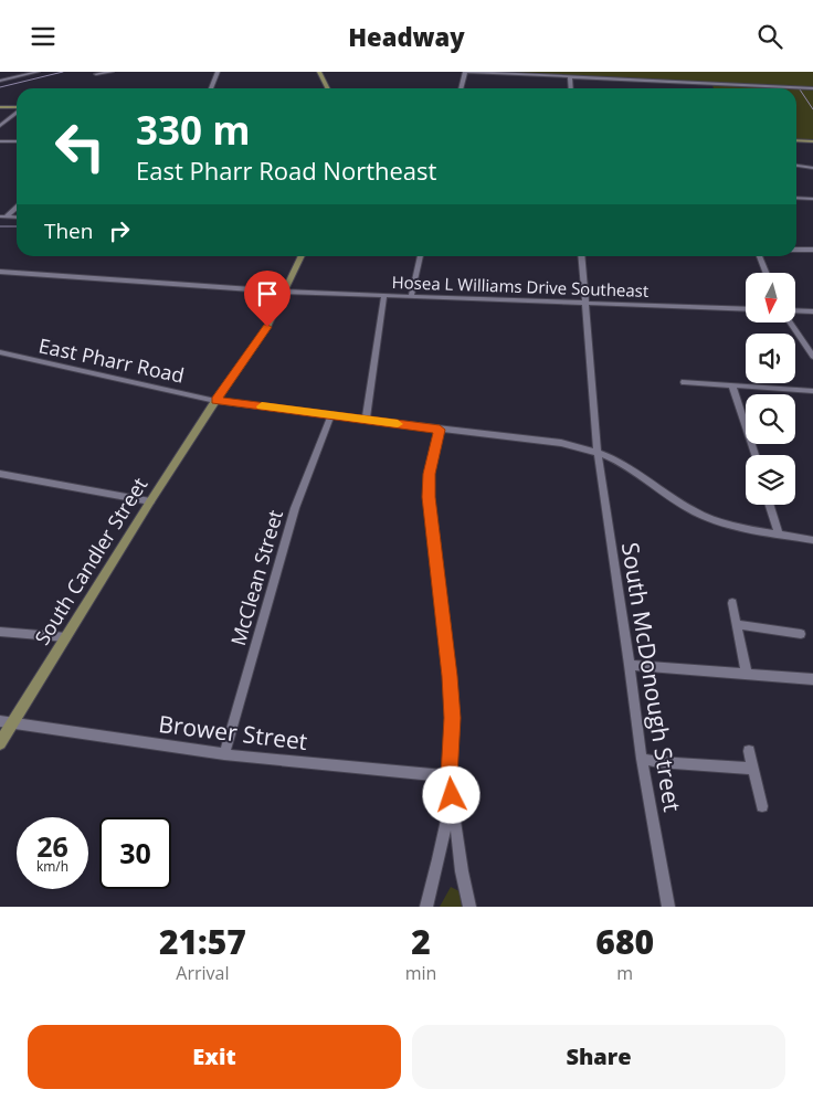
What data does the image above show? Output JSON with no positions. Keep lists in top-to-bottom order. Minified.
{"streets":{"main road":["South Candler Street"],"street":["Hosea L Williams Drive Southeast","East Pharr Road","McClean Street","South McDonough Street","Brower Street"]},"crossings":[["Hosea L Williams Drive Southeast","South Candler Street"],["Hosea L Williams Drive Southeast","South McDonough Street"],["East Pharr Road","South Candler Street"],["East Pharr Road","McClean Street"],["East Pharr Road","South McDonough Street"],["South Candler Street","Brower Street"],["McClean Street","Brower Street"]],"north":"bottom","page":{"header":"Headway","turn":["330 m","East Pharr Road Northeast"],"then":"Then","speed":"26 km/h","limit":"30","eta":["21:57","Arrival","2","min","680","m"],"buttons":["Exit","Share"]}}
